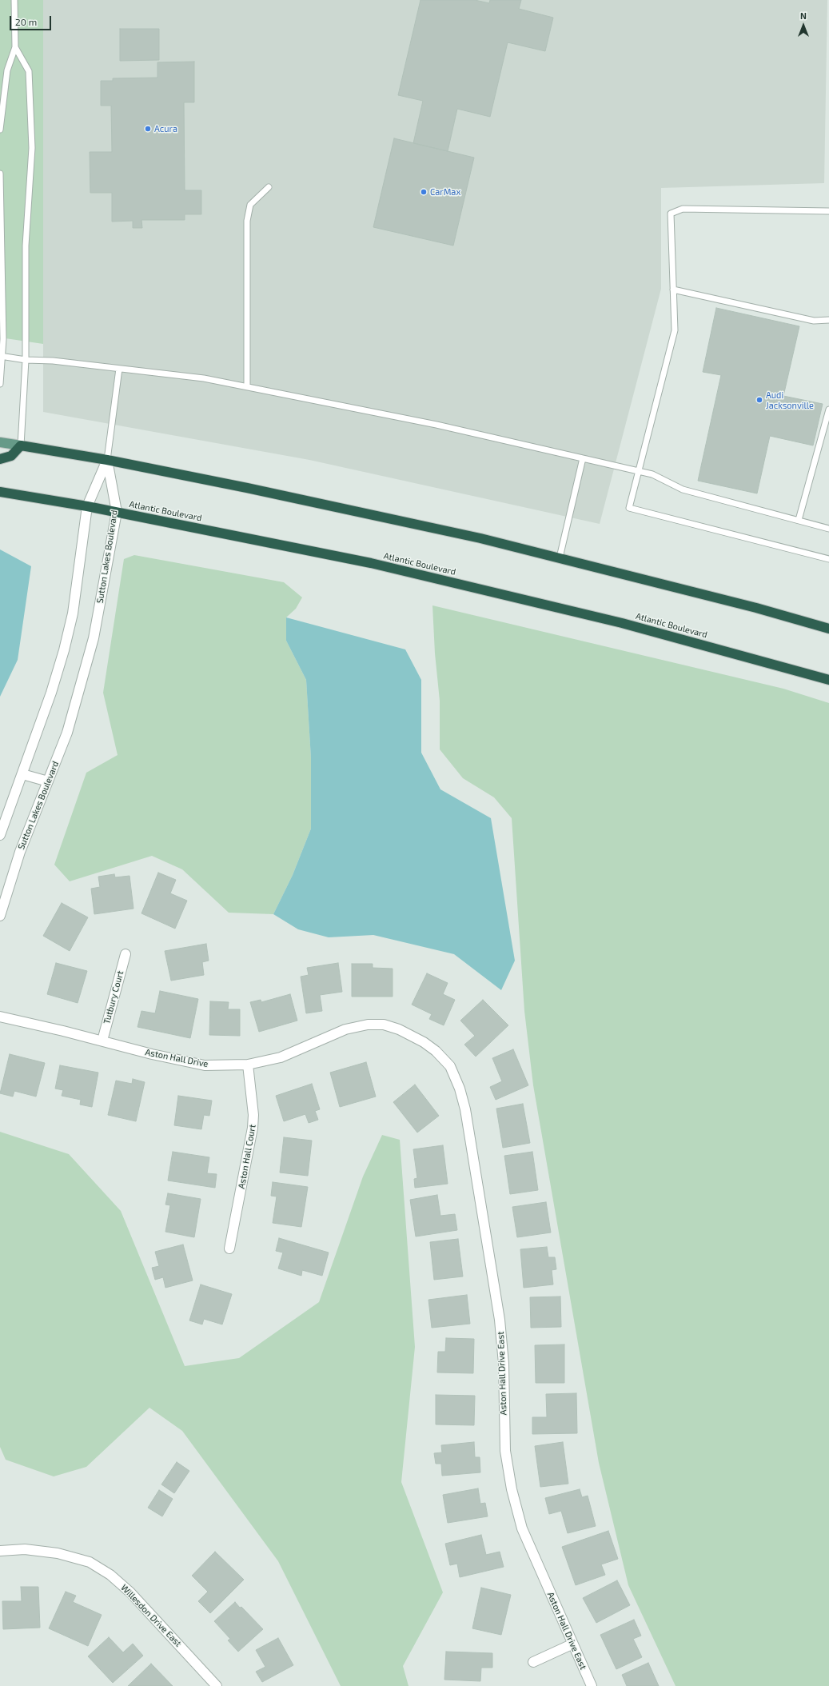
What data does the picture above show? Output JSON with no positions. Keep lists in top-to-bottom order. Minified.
{"streets":{"highway":["Atlantic Boulevard"],"street":["Sutton Lakes Boulevard","Tutbury Court","Aston Hall Drive","Aston Hall Court","Aston Hall Drive East","Willesdon Drive East"]},"crossings":[["Atlantic Boulevard","Sutton Lakes Boulevard"],["Tutbury Court","Aston Hall Drive"],["Aston Hall Drive","Aston Hall Court"],["Aston Hall Drive","Aston Hall Drive East"]],"places":["Acura","CarMax","Audi Jacksonville"],"scale_bar":"20 m","north":"top"}
